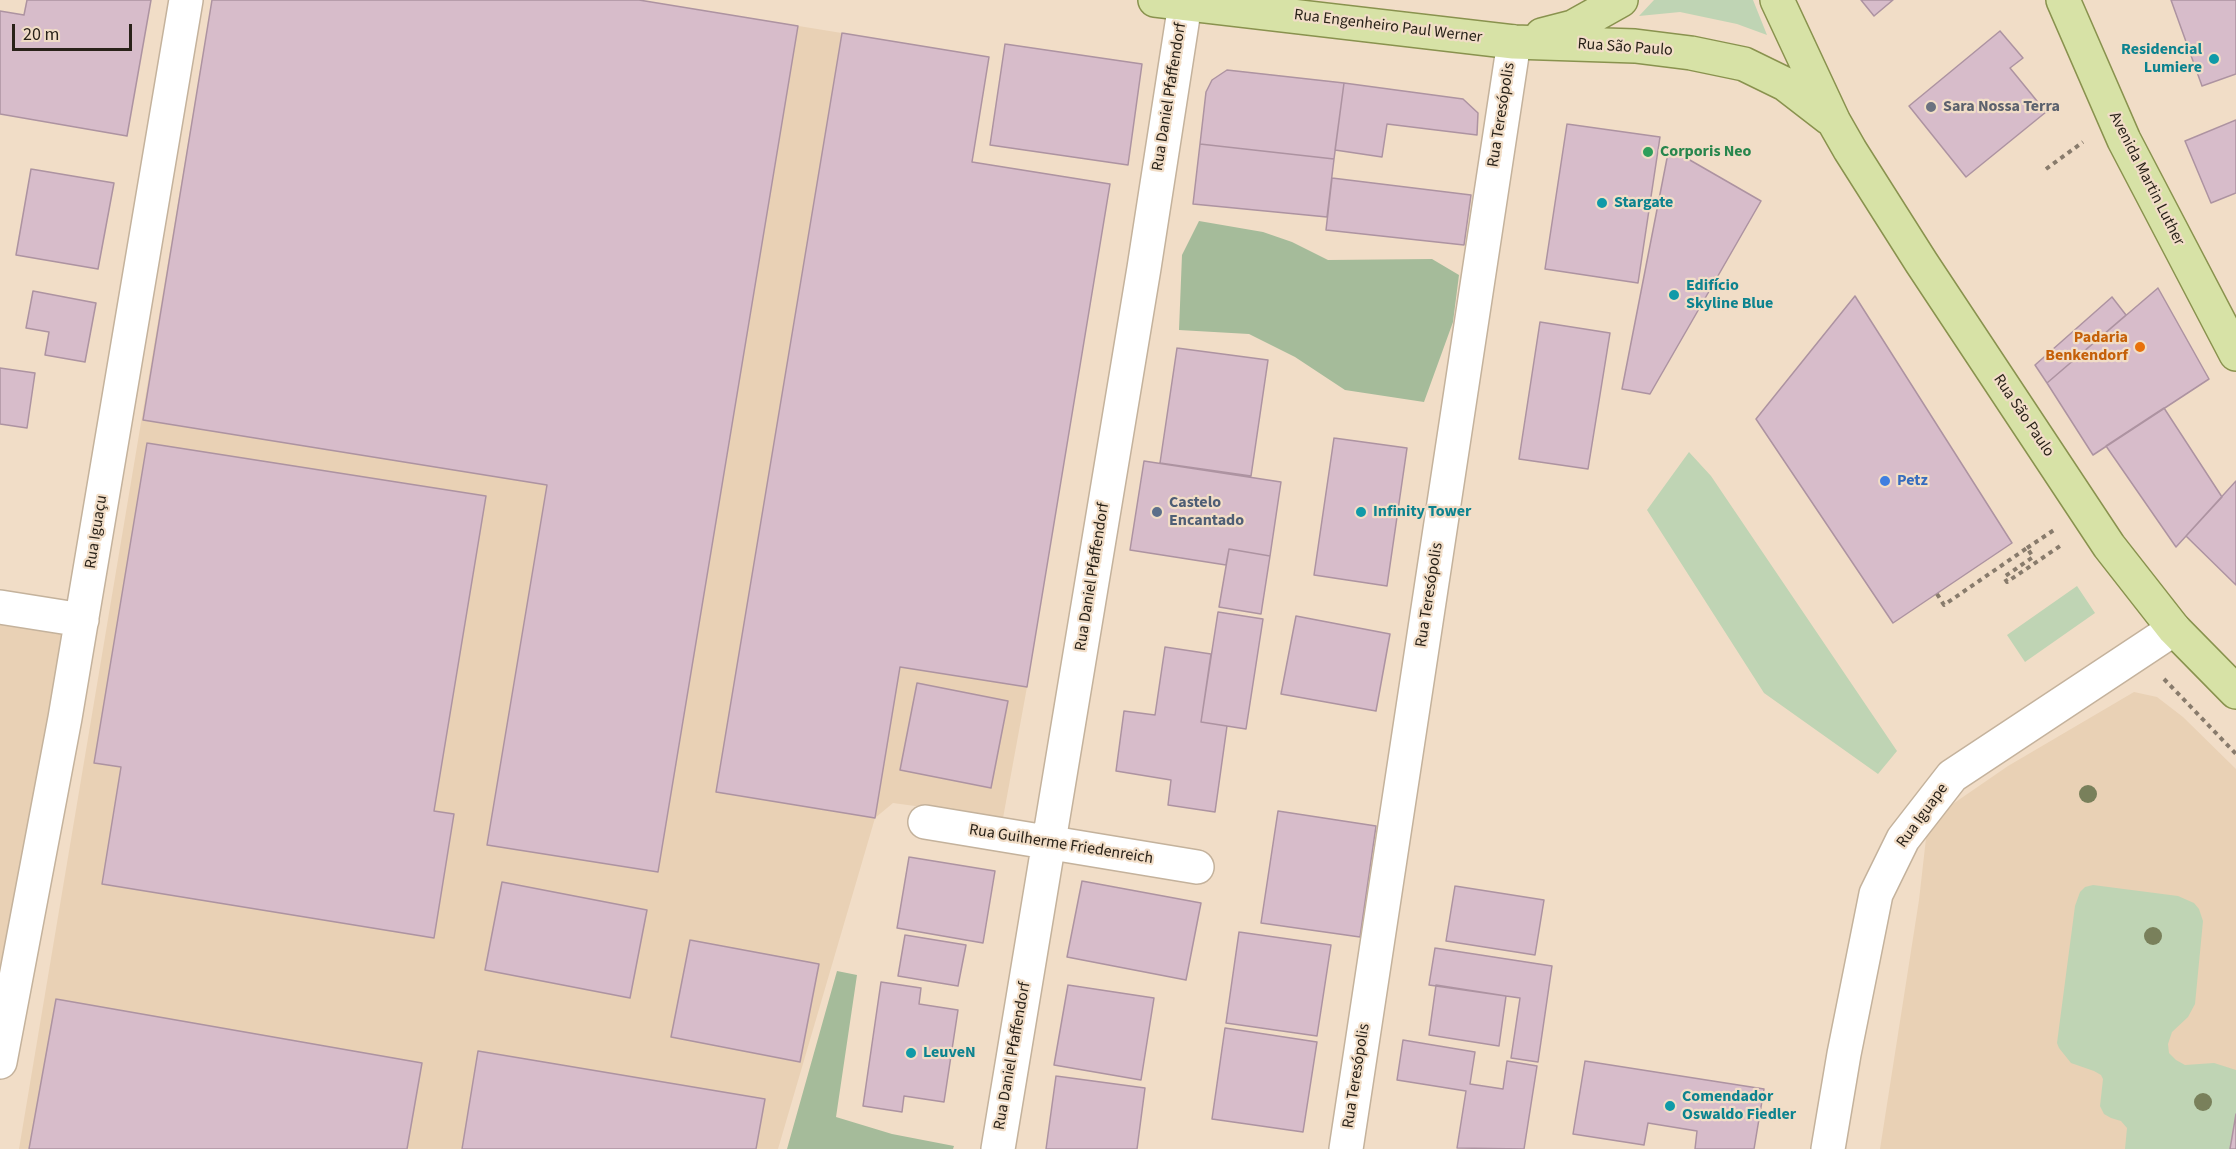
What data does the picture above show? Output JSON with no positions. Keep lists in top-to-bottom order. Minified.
{"streets":{"main road":["Rua Engenheiro Paul Werner","Rua São Paulo","Avenida Martin Luther"],"street":["Rua Daniel Pfaffendorf","Rua Teresópolis","Rua Iguaçu","Rua Iguape","Rua Guilherme Friedenreich"]},"crossings":[["Rua Engenheiro Paul Werner","Rua São Paulo"],["Rua Engenheiro Paul Werner","Rua Daniel Pfaffendorf"],["Rua Engenheiro Paul Werner","Rua Teresópolis"],["Rua São Paulo","Rua Teresópolis"],["Rua São Paulo","Rua Iguape"],["Rua Daniel Pfaffendorf","Rua Guilherme Friedenreich"]],"places":["Residencial Lumiere","Sara Nossa Terra","Corporis Neo","Stargate","Edifício Skyline Blue","Padaria Benkendorf","Petz","Castelo Encantado","Infinity Tower","LeuveN","Comendador Oswaldo Fiedler"],"scale_bar":"20 m"}
